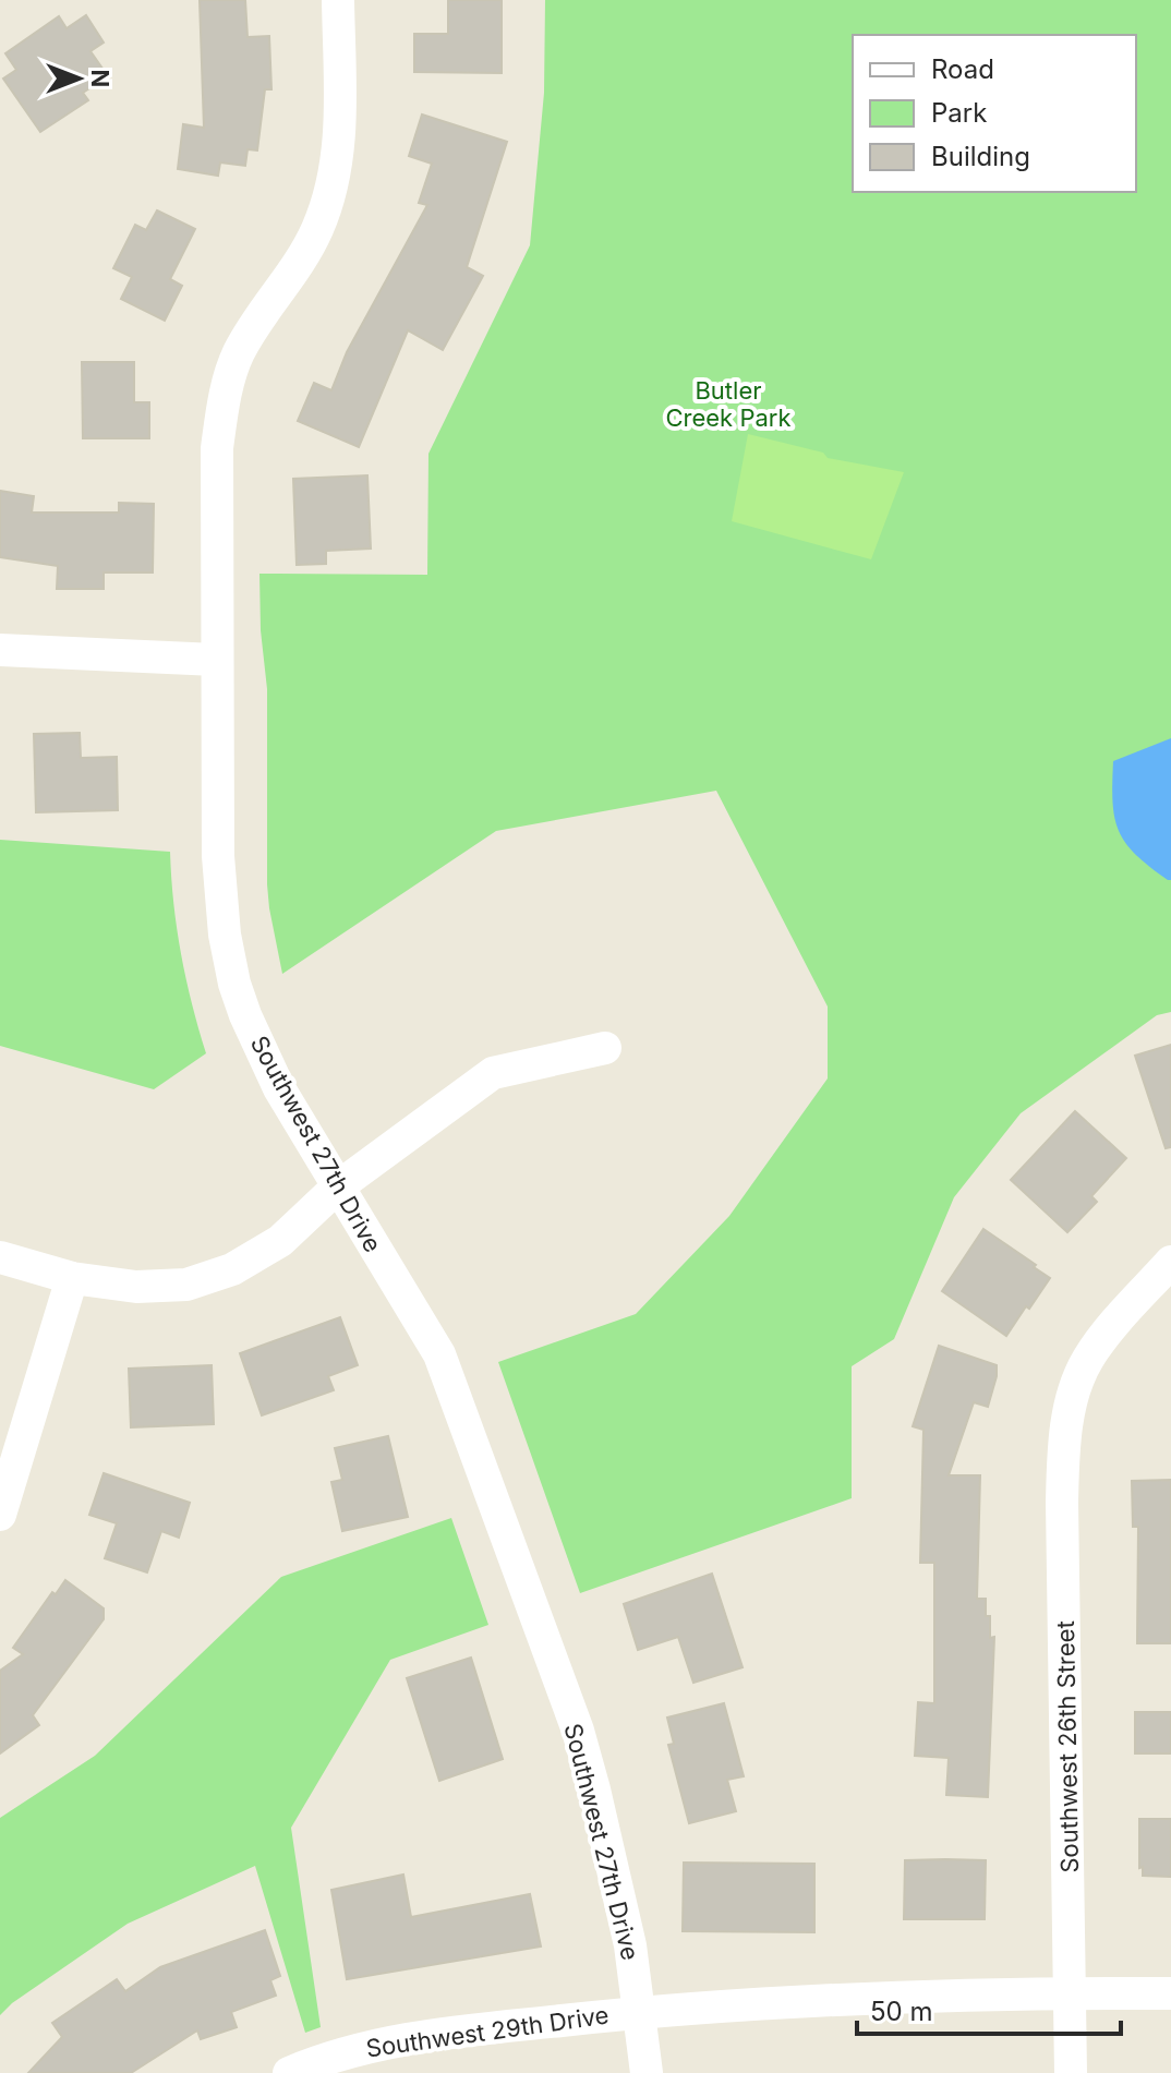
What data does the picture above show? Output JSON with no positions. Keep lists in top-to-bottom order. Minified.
{"streets":{"street":["Southwest 27th Drive","Southwest 26th Street","Southwest 29th Drive"]},"crossings":[["Southwest 27th Drive","Southwest 29th Drive"],["Southwest 26th Street","Southwest 29th Drive"]],"parks":["Butler Creek Park"],"legend":["Road","Park","Building"],"scale_bar":"50 m","north":"right"}
